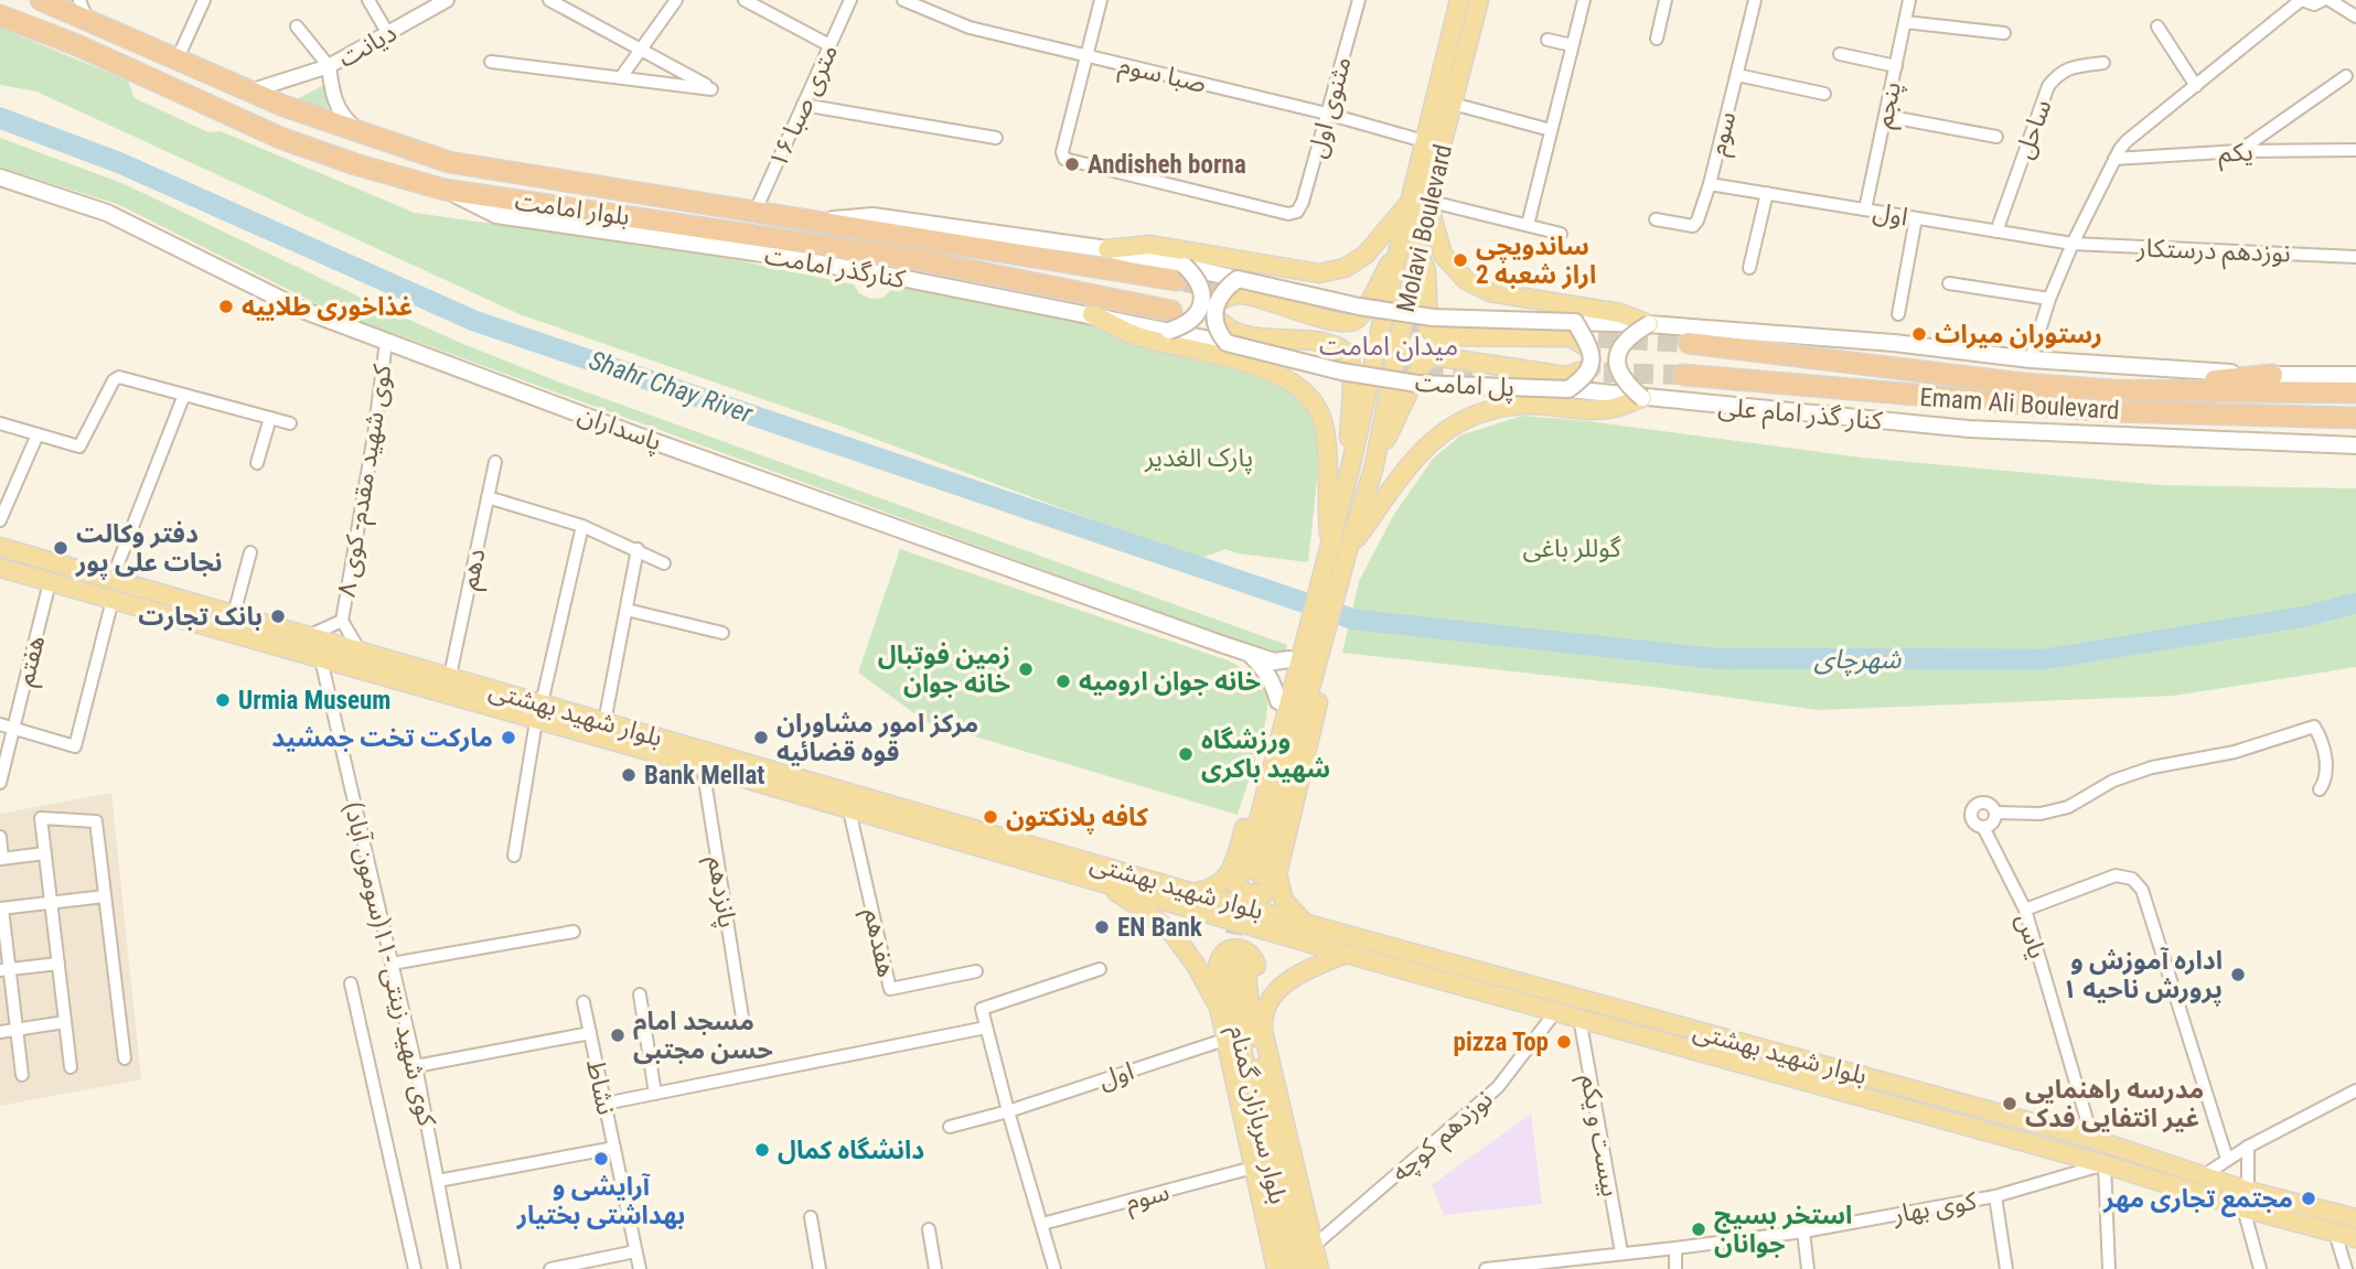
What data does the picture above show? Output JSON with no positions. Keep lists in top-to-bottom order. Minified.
{"streets":{"highway":["بلوار امامت","Emam Ali Boulevard"],"main road":["Molavi Boulevard","کنارگذر امامت","پل امامت","کنار گذر امام علی","پاسداران","بلوار شهید بهشتی","بلوار سربازان گمنام"],"street":["دیانت","صبا سوم","پنجم","۱۶ متری صبا","مثنوی اول","ساحل","سوم","یکم","اول","نوزدهم درستکار","کوی شهید مقدم- کوی ۸","دهم","هفتم","پانزدهم","یاس","هفدهم","کوی شهید زینتی -۱۱(سومون آباد)","نشاط","نوزدهم کوچه","بیست و یکم","کوی بهار"]},"crossings":[["دیانت","بلوار امامت"],["صبا سوم","مثنوی اول"],["صبا سوم","Molavi Boulevard"],["پنجم","اول"],["۱۶ متری صبا","بلوار امامت"],["ساحل","اول"],["سوم","اول"],["بلوار امامت","کنارگذر امامت"],["اول","نوزدهم درستکار"],["کنارگذر امامت","پل امامت"],["پل امامت","کنار گذر امام علی"],["پاسداران","کوی شهید مقدم- کوی ۸"],["دهم","بلوار شهید بهشتی"],["هفتم","بلوار شهید بهشتی"],["بلوار شهید بهشتی","پانزدهم"],["بلوار شهید بهشتی","یاس"],["بلوار شهید بهشتی","هفدهم"],["بلوار شهید بهشتی","کوی شهید زینتی -۱۱(سومون آباد)"],["بلوار شهید بهشتی","نوزدهم کوچه"],["بلوار شهید بهشتی","بیست و یکم"],["بلوار شهید بهشتی","کوی بهار"],["کوی شهید زینتی -۱۱(سومون آباد)","نشاط"],["بیست و یکم","کوی بهار"]],"districts":["میدان امامت"],"water":["Shahr Chay River","شهرچای"],"parks":["پارک الغدیر","گوللر باغی"],"places":["Andisheh borna","ساندویچی اراز شعبه 2","غذاخوری طلاییه","رستوران میراث","دفتر وکالت نجات علی پور","بانک تجارت","زمین فوتبال خانه جوان","خانه جوان ارومیه","Urmia Museum","مارکت تخت جمشید","مرکز امور مشاوران قوه قضائیه","ورزشگاه شهید باکری","Bank Mellat","کافه پلانکتون","EN Bank","اداره آموزش و پرورش ناحیه ۱","مسجد امام حسن مجتبی","pizza Top","مدرسه راهنمایی غیر انتفایی فدک","دانشگاه کمال","آرایشی و بهداشتی بختیار","مجتمع تجاری مهر","استخر بسیج جوانان"]}
